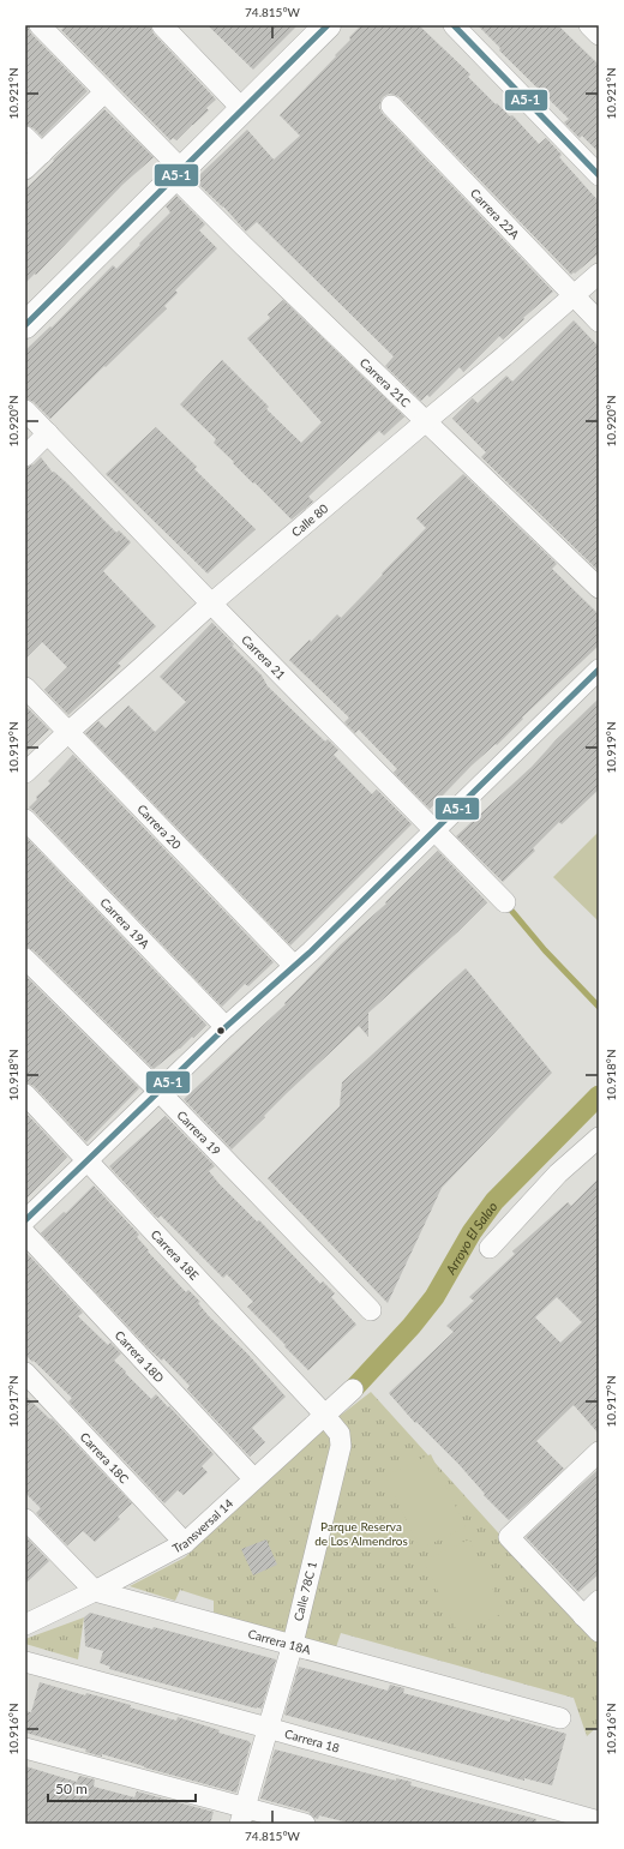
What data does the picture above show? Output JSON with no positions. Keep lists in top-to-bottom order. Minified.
{"streets":{"street":["Carrera 22A","Carrera 21C","Calle 80","Carrera 21","Carrera 20","Carrera 19A","Carrera 19","Carrera 18E","Carrera 18D","Carrera 18C","Transversal 14","Calle 78C 1","Carrera 18A","Carrera 18"]},"crossings":[["Carrera 22A","Calle 80"],["Carrera 21C","Calle 80"],["Calle 80","Carrera 21"],["Calle 80","Carrera 20"],["Carrera 18E","Transversal 14"],["Carrera 18E","Calle 78C 1"],["Carrera 18D","Transversal 14"],["Carrera 18C","Transversal 14"],["Transversal 14","Calle 78C 1"],["Transversal 14","Carrera 18A"],["Calle 78C 1","Carrera 18A"],["Calle 78C 1","Carrera 18"]],"water":["Arroyo El Salao"],"parks":["Parque Reserva de Los Almendros"],"lines":["transit line A5-1"],"scale_bar":"50 m","coordinates":["74.815°W","10.921°N","10.920°N","10.919°N","10.918°N","10.917°N","10.916°N"]}
